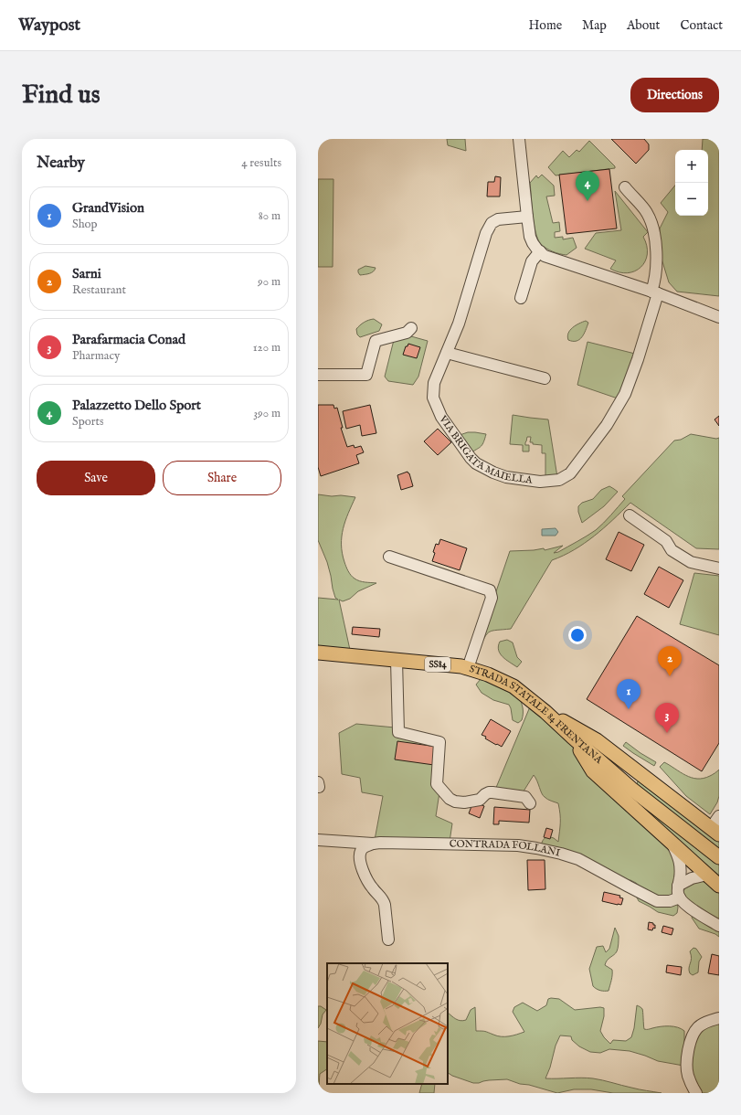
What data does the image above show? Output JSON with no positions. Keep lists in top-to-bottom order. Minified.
{"streets":{"main road":["SS84","STRADA STATALE 84 FRENTANA"],"street":["VIA BRIGATA MAIELLA","CONTRADA FOLLANI"]},"page":{"header":"Waypost","nav":["Home","Map","About","Contact"],"buttons":["Directions",["Save","Share"]],"title":"Find us","heading":["Nearby","4 results"],"map_buttons":["+","−"],"pins":["4","2","1","3"],"list":[{"mark":"1","name":"GrandVision","note":"Shop","value":"80 m"},{"mark":"2","name":"Sarni","note":"Restaurant","value":"90 m"},{"mark":"3","name":"Parafarmacia Conad","note":"Pharmacy","value":"120 m"},{"mark":"4","name":"Palazzetto Dello Sport","note":"Sports","value":"390 m"}]}}
